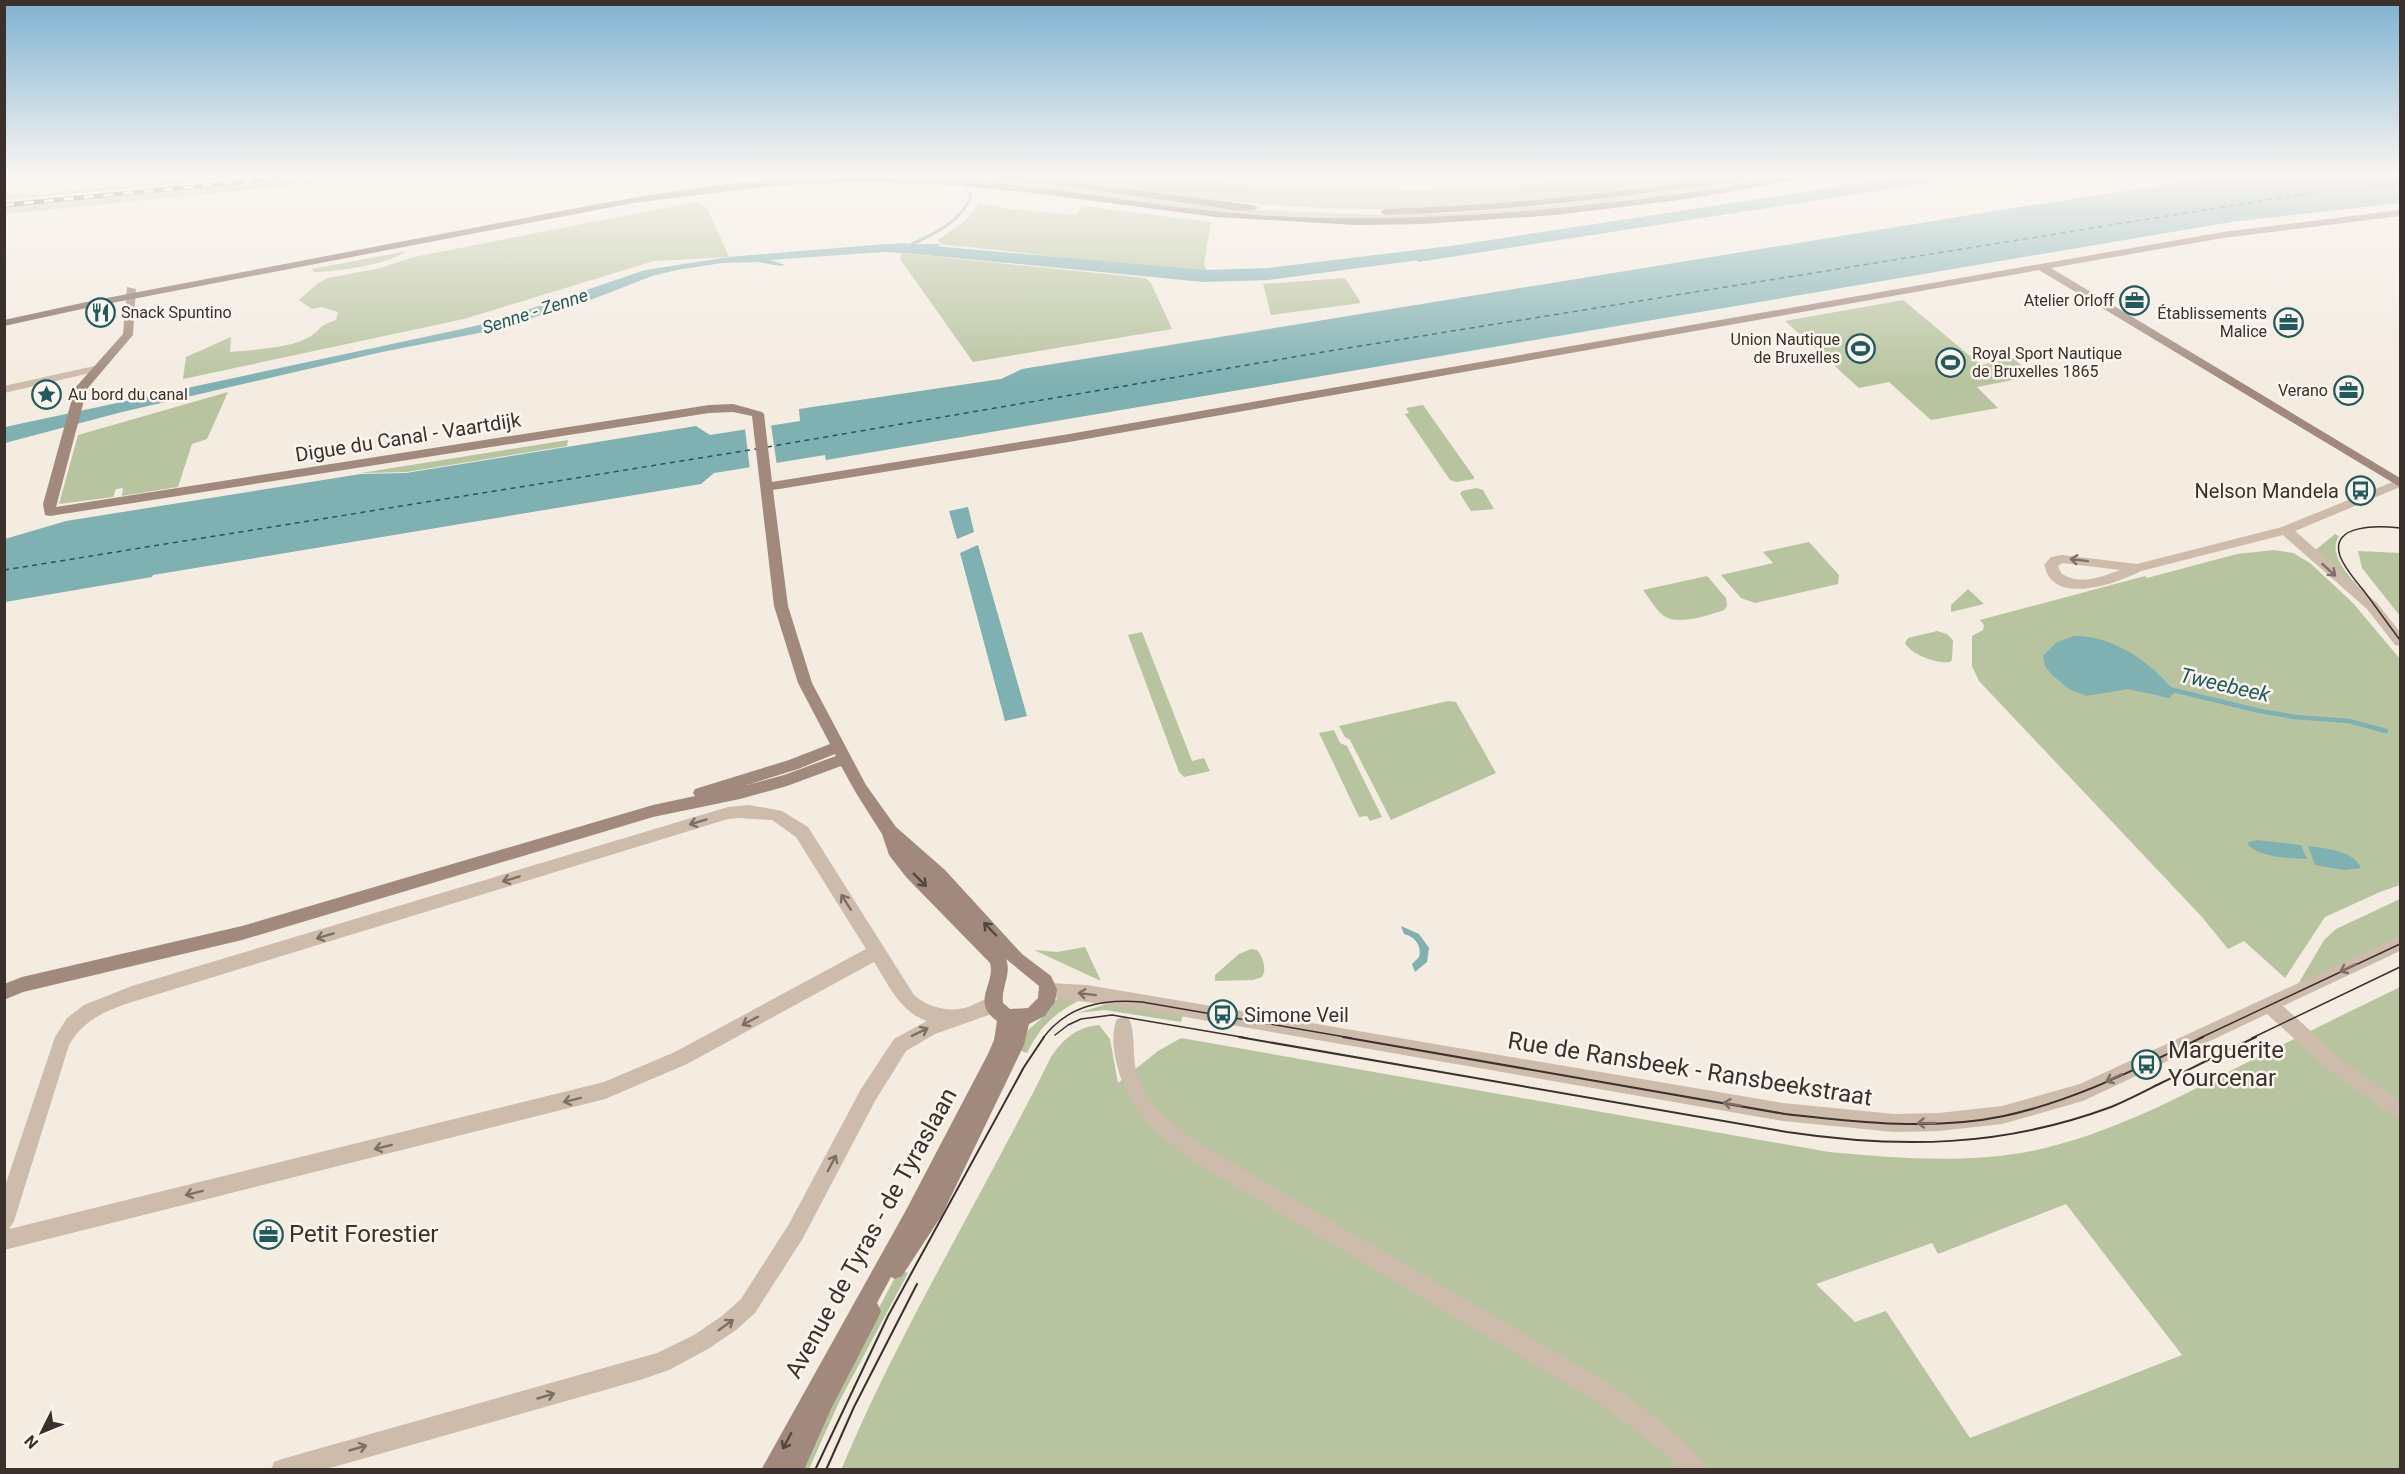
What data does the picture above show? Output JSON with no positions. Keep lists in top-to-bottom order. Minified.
{"streets":{"main road":["Digue du Canal - Vaartdijk","Avenue de Tyras - de Tyraslaan"],"street":["Rue de Ransbeek - Ransbeekstraat"]},"crossings":[["Rue de Ransbeek - Ransbeekstraat","Avenue de Tyras - de Tyraslaan"]],"one_way":["Rue de Ransbeek - Ransbeekstraat"],"water":["Senne - Zenne","Tweebeek"],"places":{"office":["Atelier Orloff","Établissements Malice","Verano","Petit Forestier"],"restaurant":["Snack Spuntino"],"sports":["Union Nautique de Bruxelles","Royal Sport Nautique de Bruxelles 1865"],"place":["Au bord du canal"],"bus stop":["Nelson Mandela","Simone Veil","Marguerite Yourcenar"]},"north":"bottom left"}
